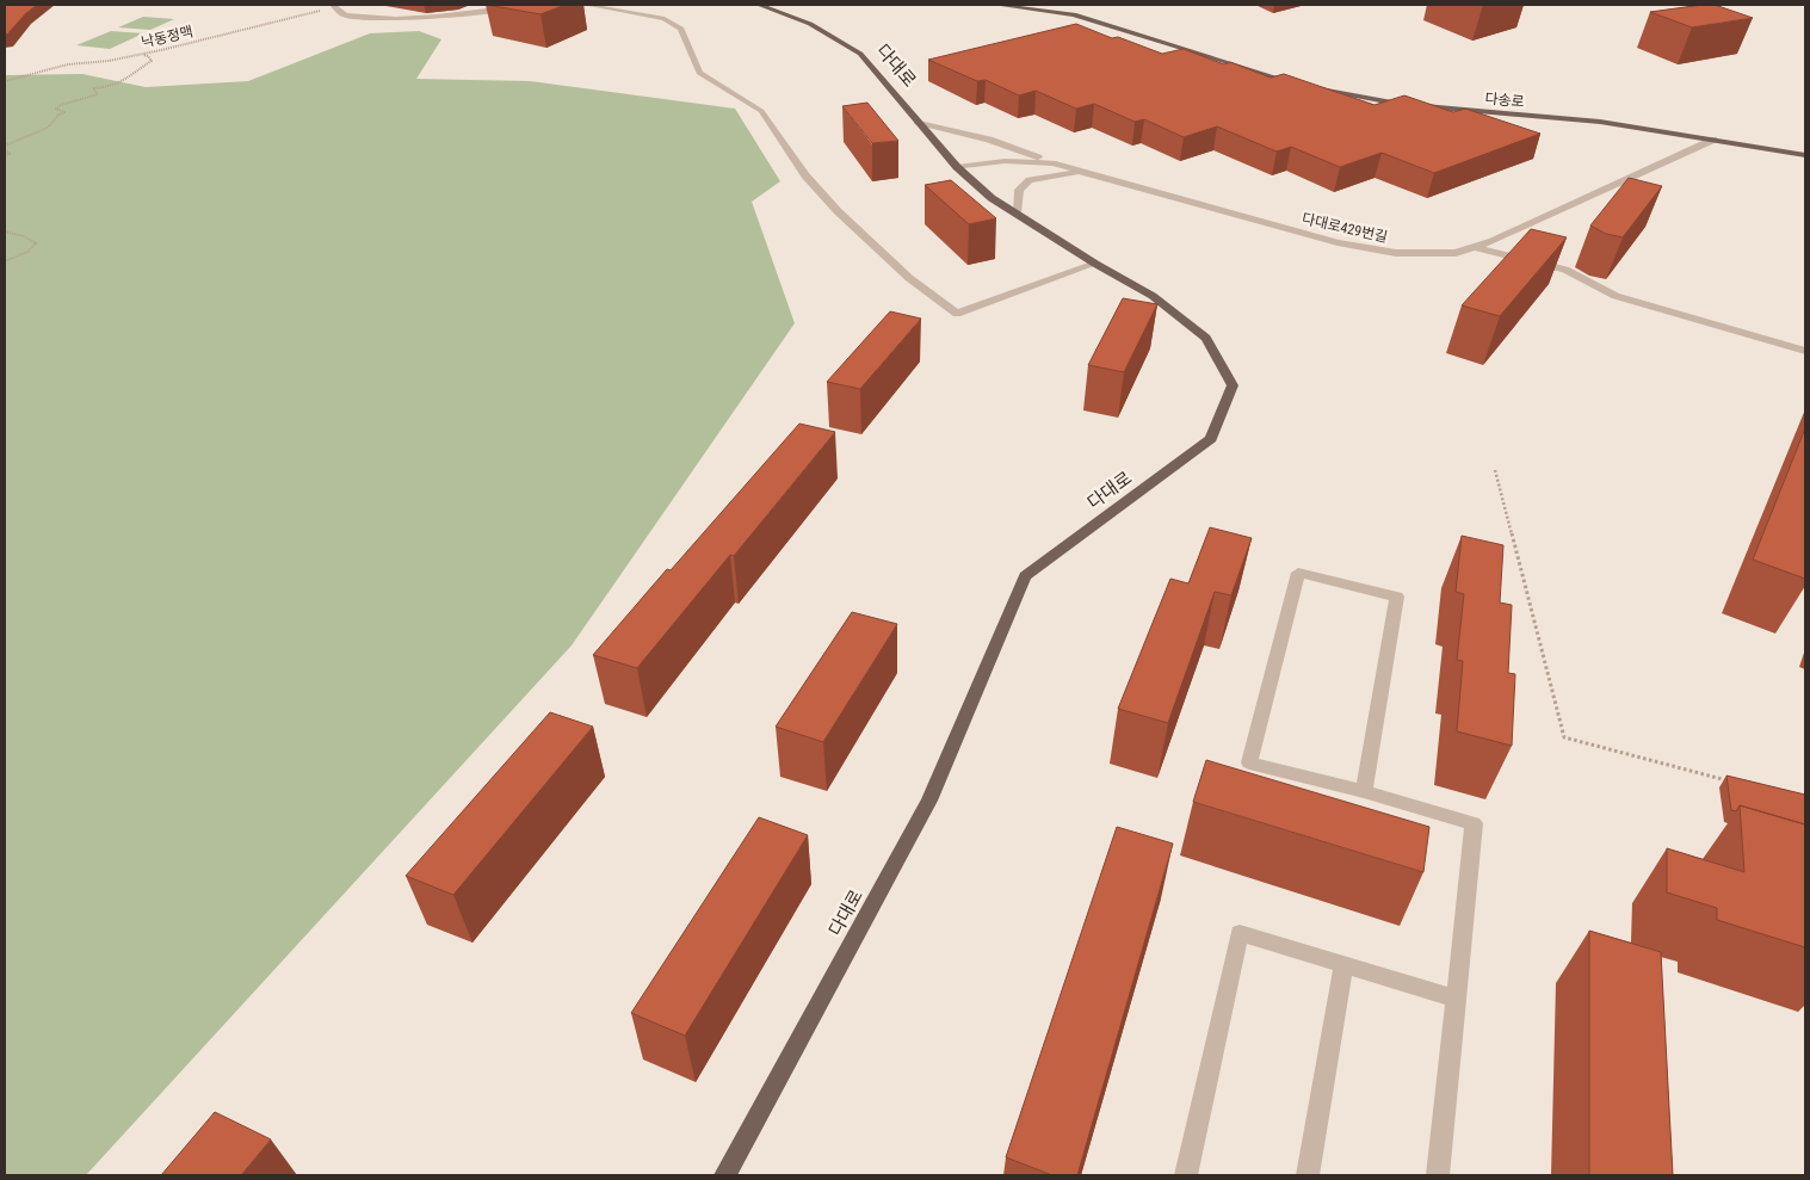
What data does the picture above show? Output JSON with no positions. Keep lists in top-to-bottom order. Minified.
{"streets":{"main road":["다대로","다송로"],"street":["다대로429번길"],"path":["낙동정맥"]},"crossings":[["다대로","다대로429번길"],["다송로","다대로429번길"]]}
